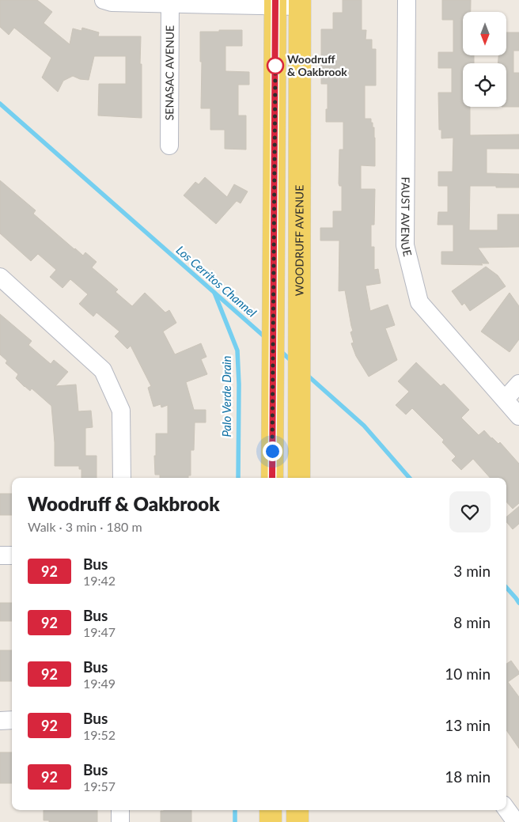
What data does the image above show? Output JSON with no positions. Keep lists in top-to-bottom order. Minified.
{"streets":{"main road":["WOODRUFF AVENUE"],"street":["SENASAC AVENUE","FAUST AVENUE"]},"water":["Los Cerritos Channel","Palo Verde Drain"],"places":["Woodruff & Oakbrook"],"lines":["bus line 92"],"north":"bottom","page":{"heading":["Woodruff & Oakbrook","Walk · 3 min · 180 m"],"list":[{"mark":"92","name":"Bus","note":"19:42","value":"3 min"},{"mark":"92","name":"Bus","note":"19:47","value":"8 min"},{"mark":"92","name":"Bus","note":"19:49","value":"10 min"},{"mark":"92","name":"Bus","note":"19:52","value":"13 min"},{"mark":"92","name":"Bus","note":"19:57","value":"18 min"}]}}
